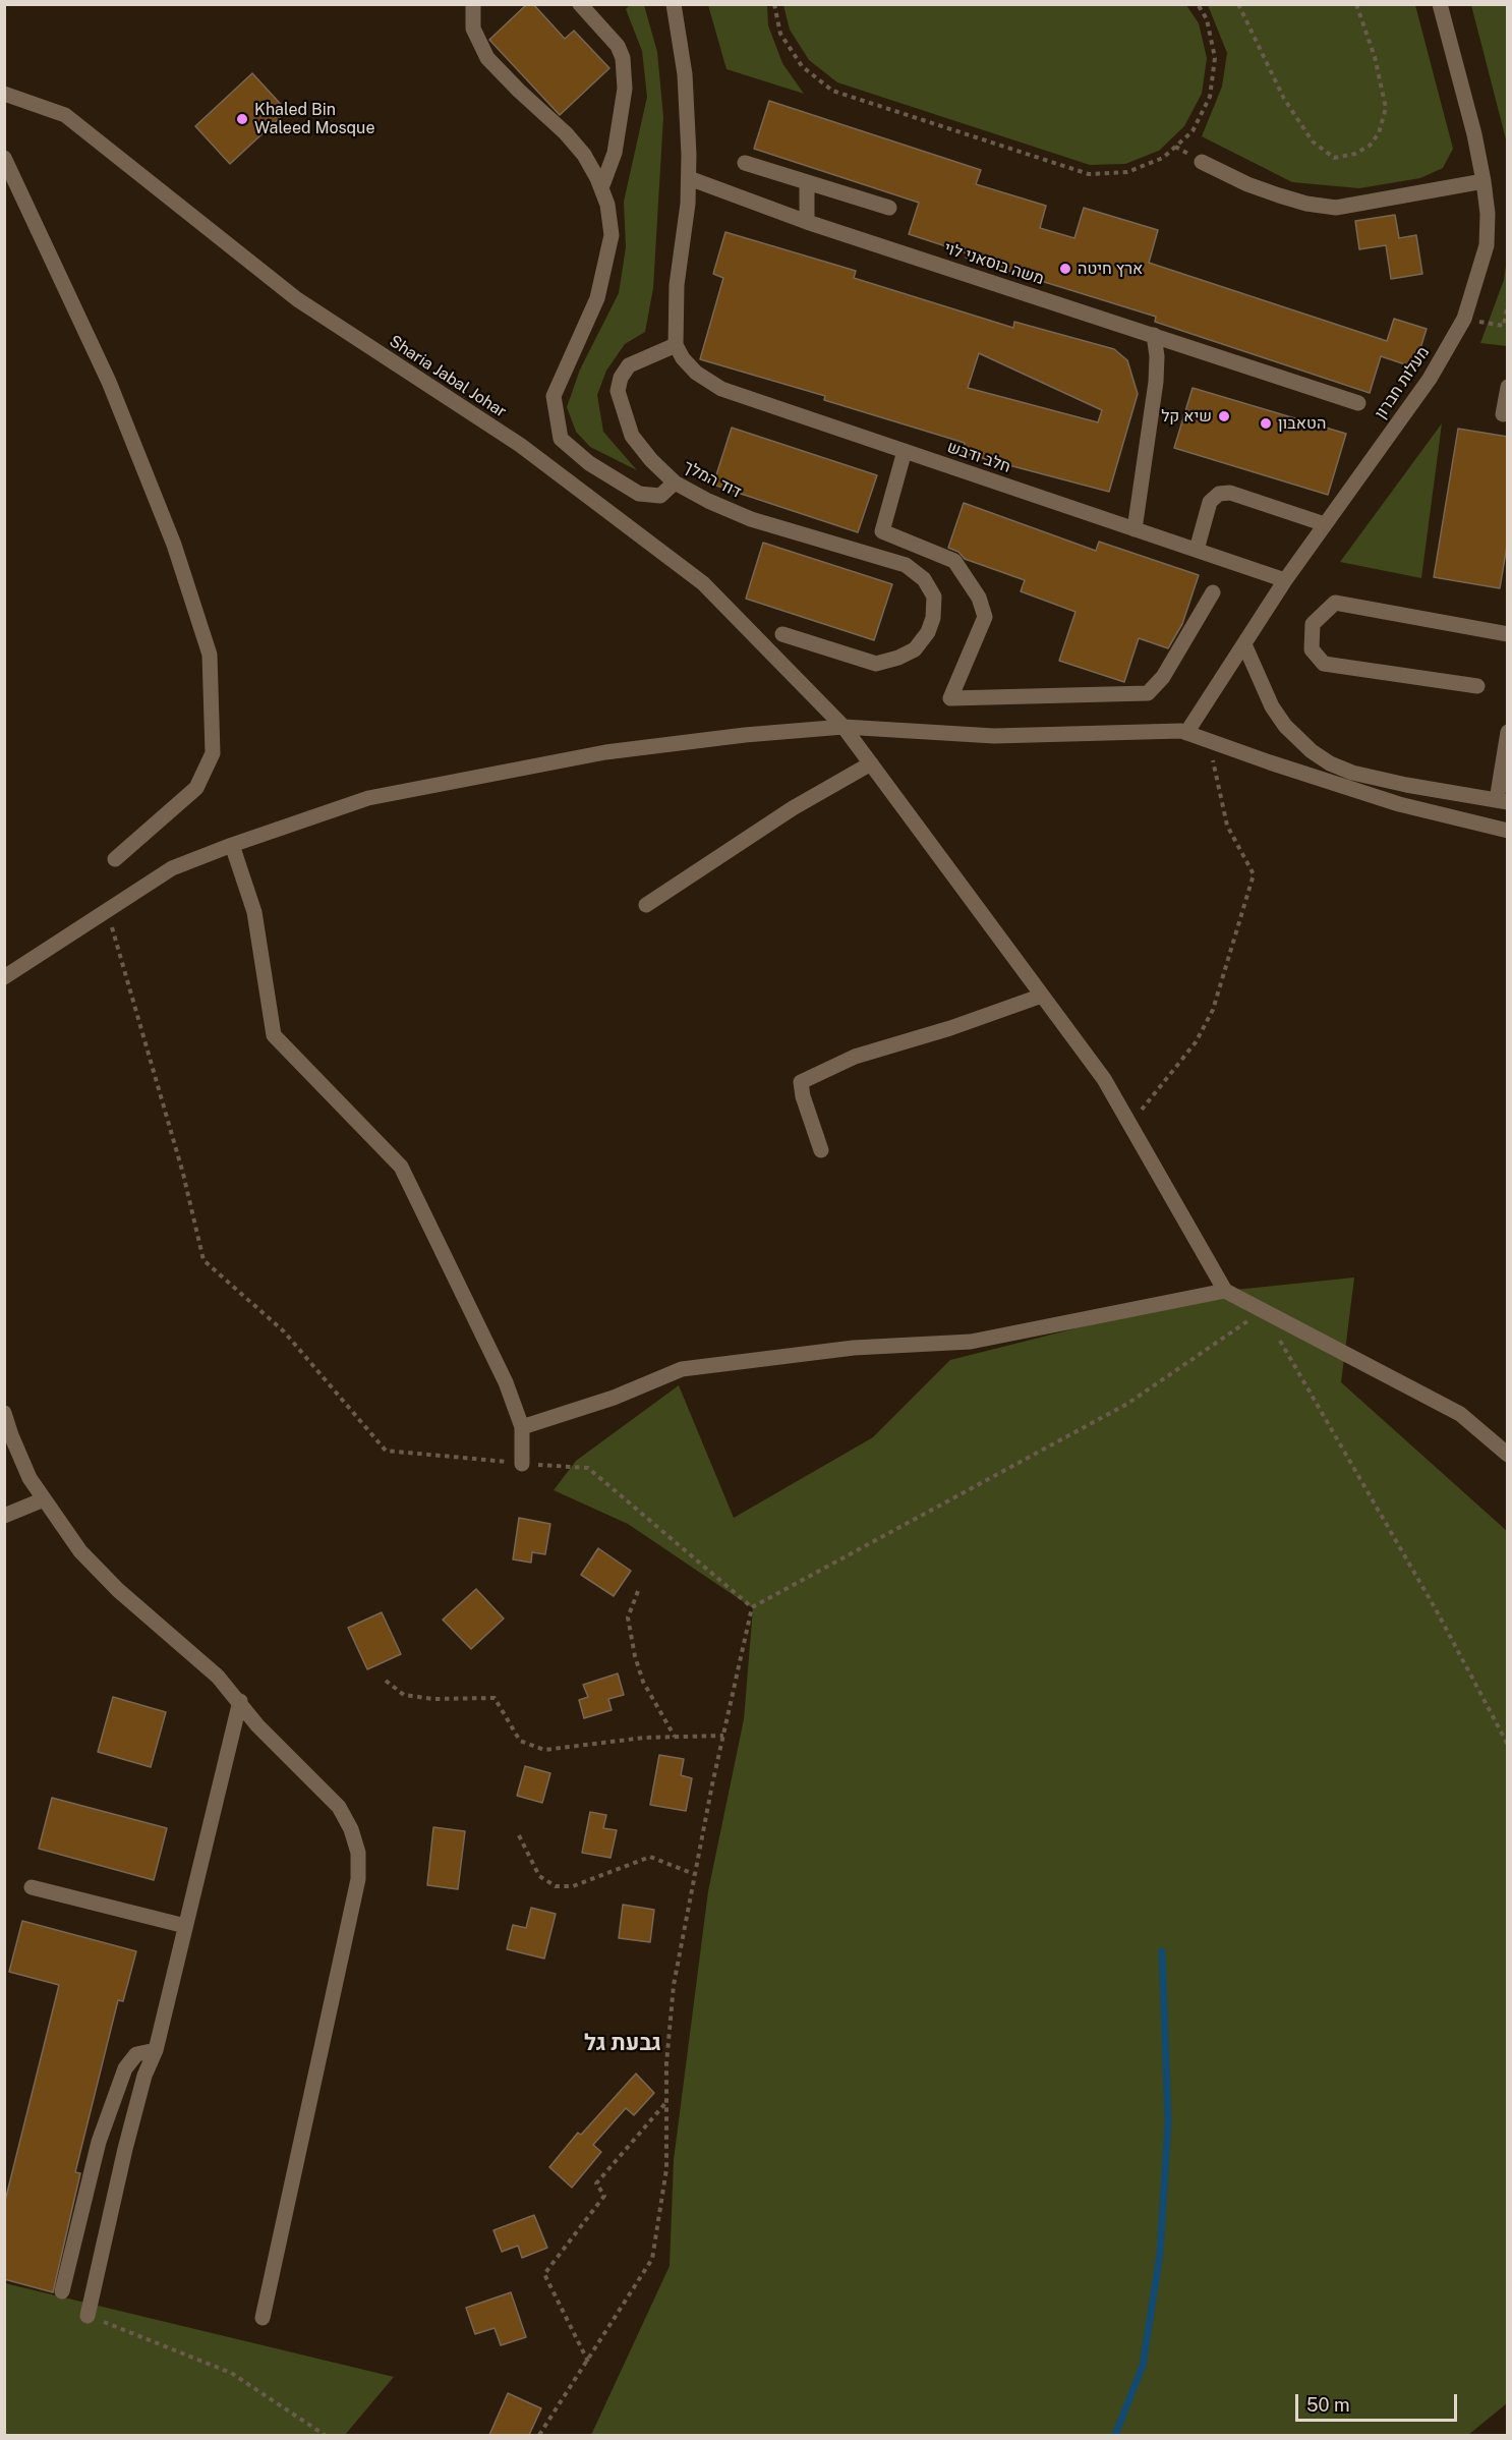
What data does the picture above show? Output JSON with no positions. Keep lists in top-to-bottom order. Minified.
{"streets":{"street":["משה בוסאני לוי","Sharia Jabal Johar","מעלות חברון","חלב ודבש","דוד המלך"]},"crossings":[["מעלות חברון","חלב ודבש"],["חלב ודבש","דוד המלך"]],"districts":["גבעת גל"],"places":["Khaled Bin Waleed Mosque","ארץ חיטה","שיא קל","הטאבון"],"scale_bar":"50 m"}
